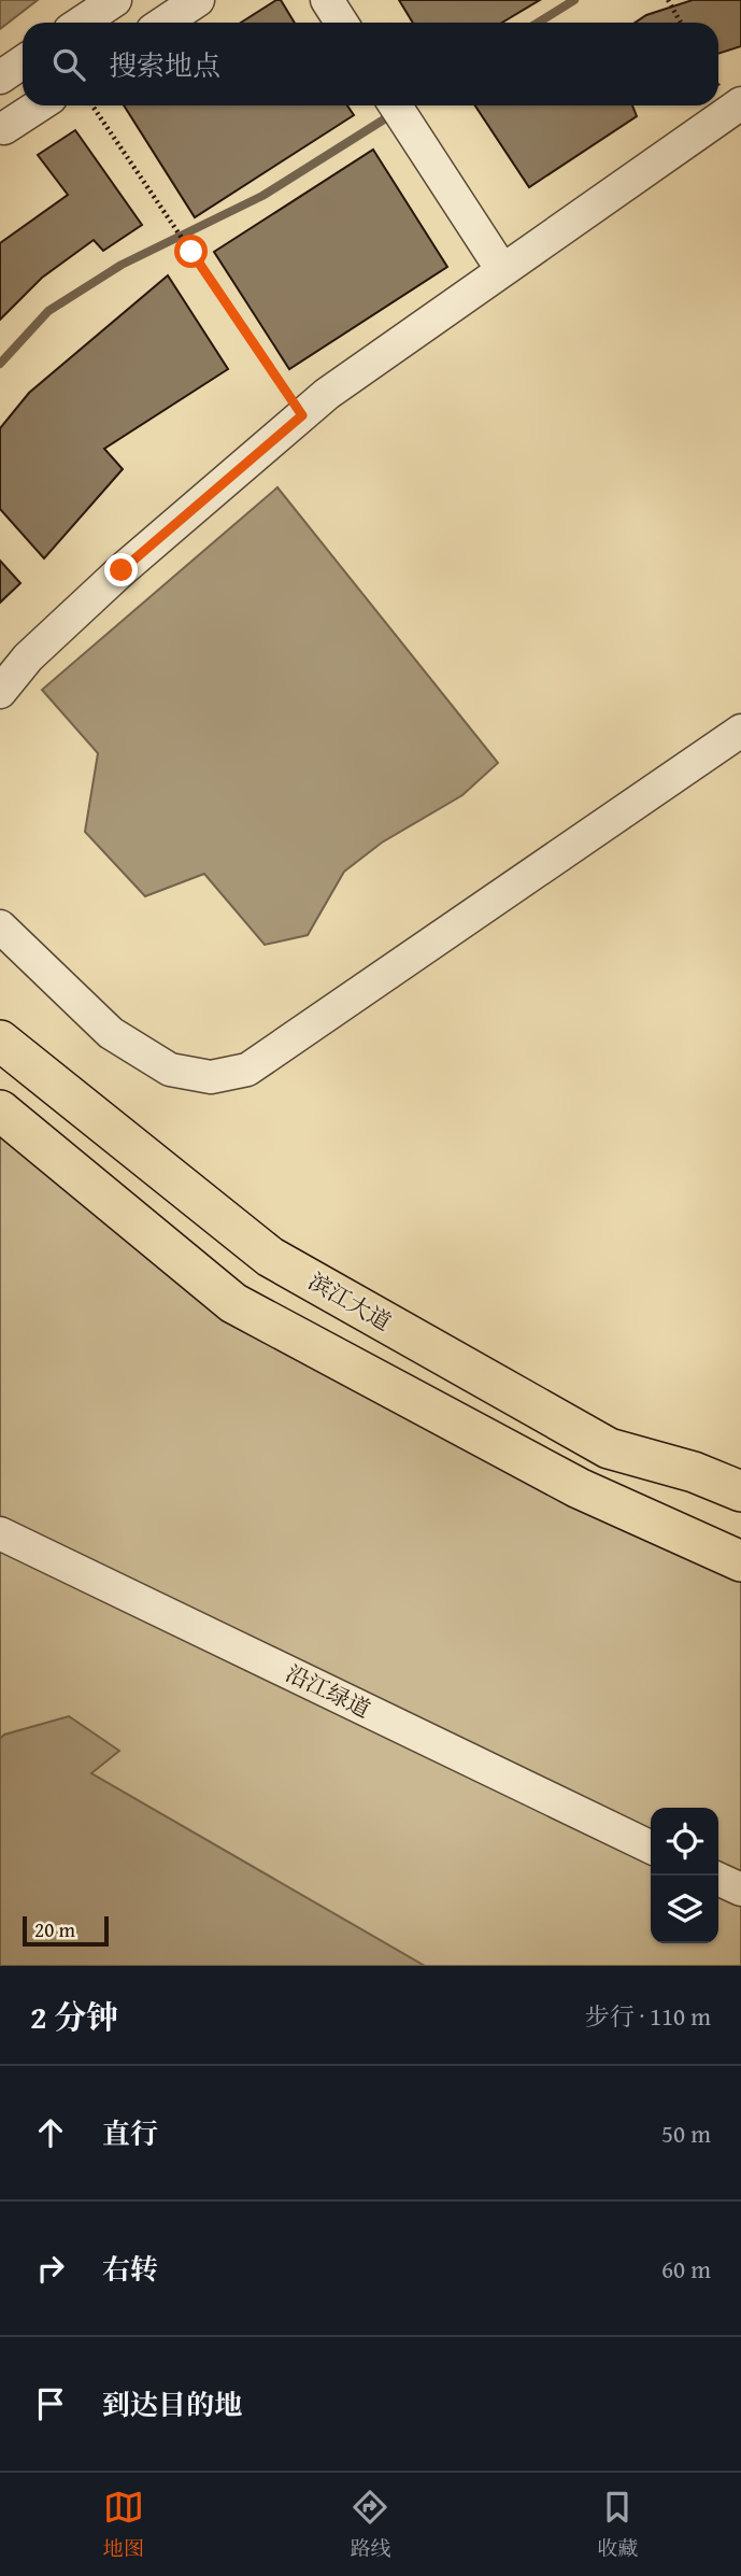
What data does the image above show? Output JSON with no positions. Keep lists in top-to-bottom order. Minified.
{"streets":{"main road":["滨江大道"],"street":["沿江绿道"]},"scale_bar":"20 m","page":{"search":"搜索地点","scale":"20 m","heading":["2 分钟","步行 · 110 m"],"list":[["直行","50 m"],["右转","60 m"],"到达目的地"],"nav":["地图","路线","收藏"]}}
